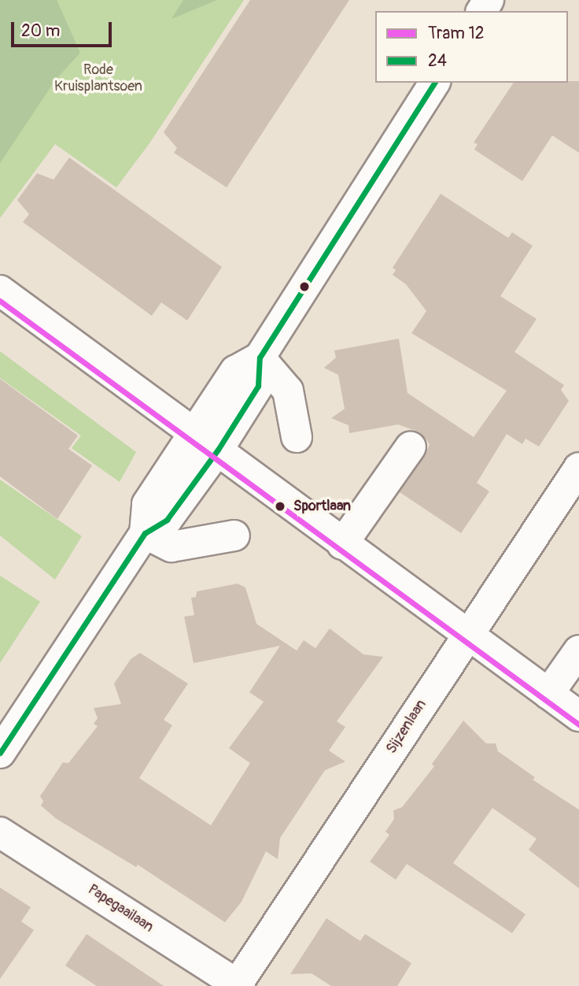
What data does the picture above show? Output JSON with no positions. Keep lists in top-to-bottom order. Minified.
{"streets":{"street":["Sijzenlaan","Papegaailaan"]},"crossings":[["Sijzenlaan","Papegaailaan"]],"parks":["Rode Kruisplantsoen"],"places":["Sportlaan"],"lines":["transit line 24","tram line 12"],"legend":["Tram 12","24"],"scale_bar":"20 m"}
